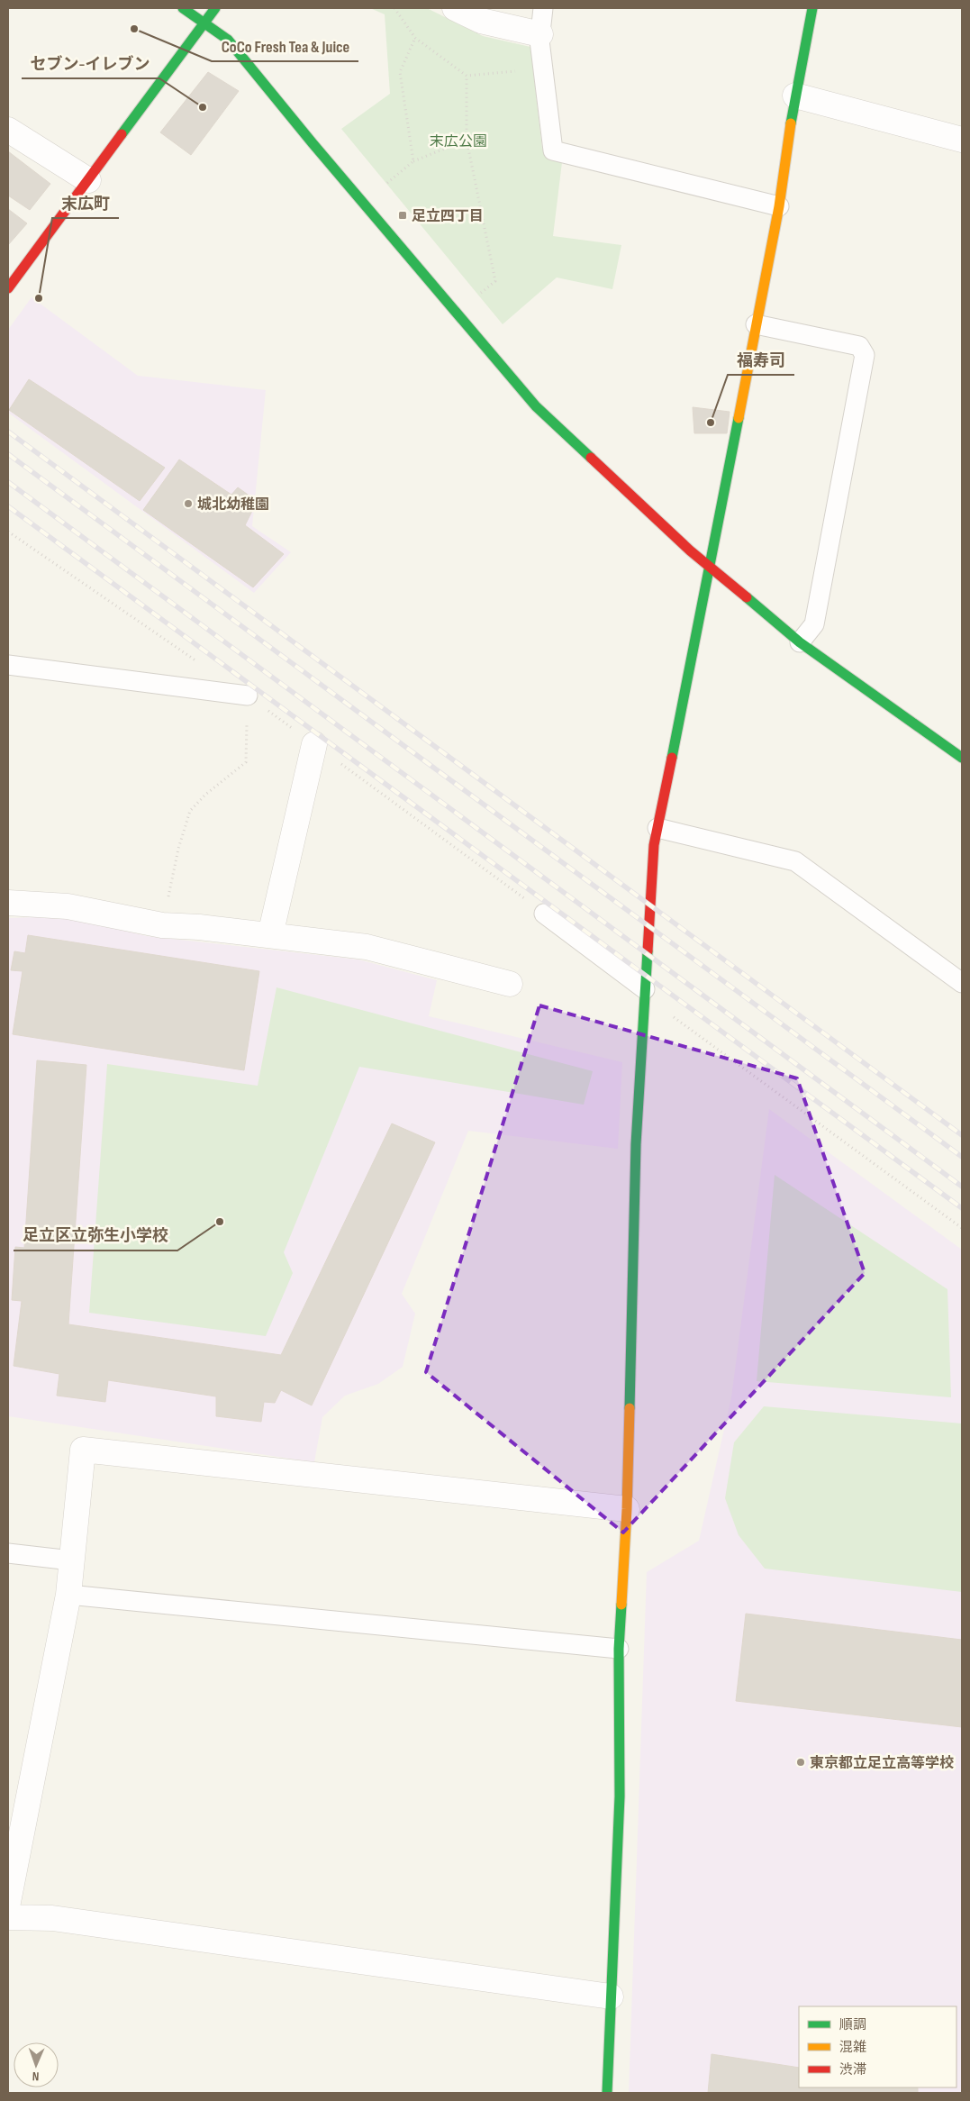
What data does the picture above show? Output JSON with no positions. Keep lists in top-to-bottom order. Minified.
{"parks":["末広公園"],"places":{"other":["CoCo Fresh Tea & Juice","セブン-イレブン","末広町","福寿司","城北幼稚園","足立区立弥生小学校","東京都立足立高等学校"],"transit":["足立四丁目"]},"legend":["順調","混雑","渋滞"],"north":"bottom"}
